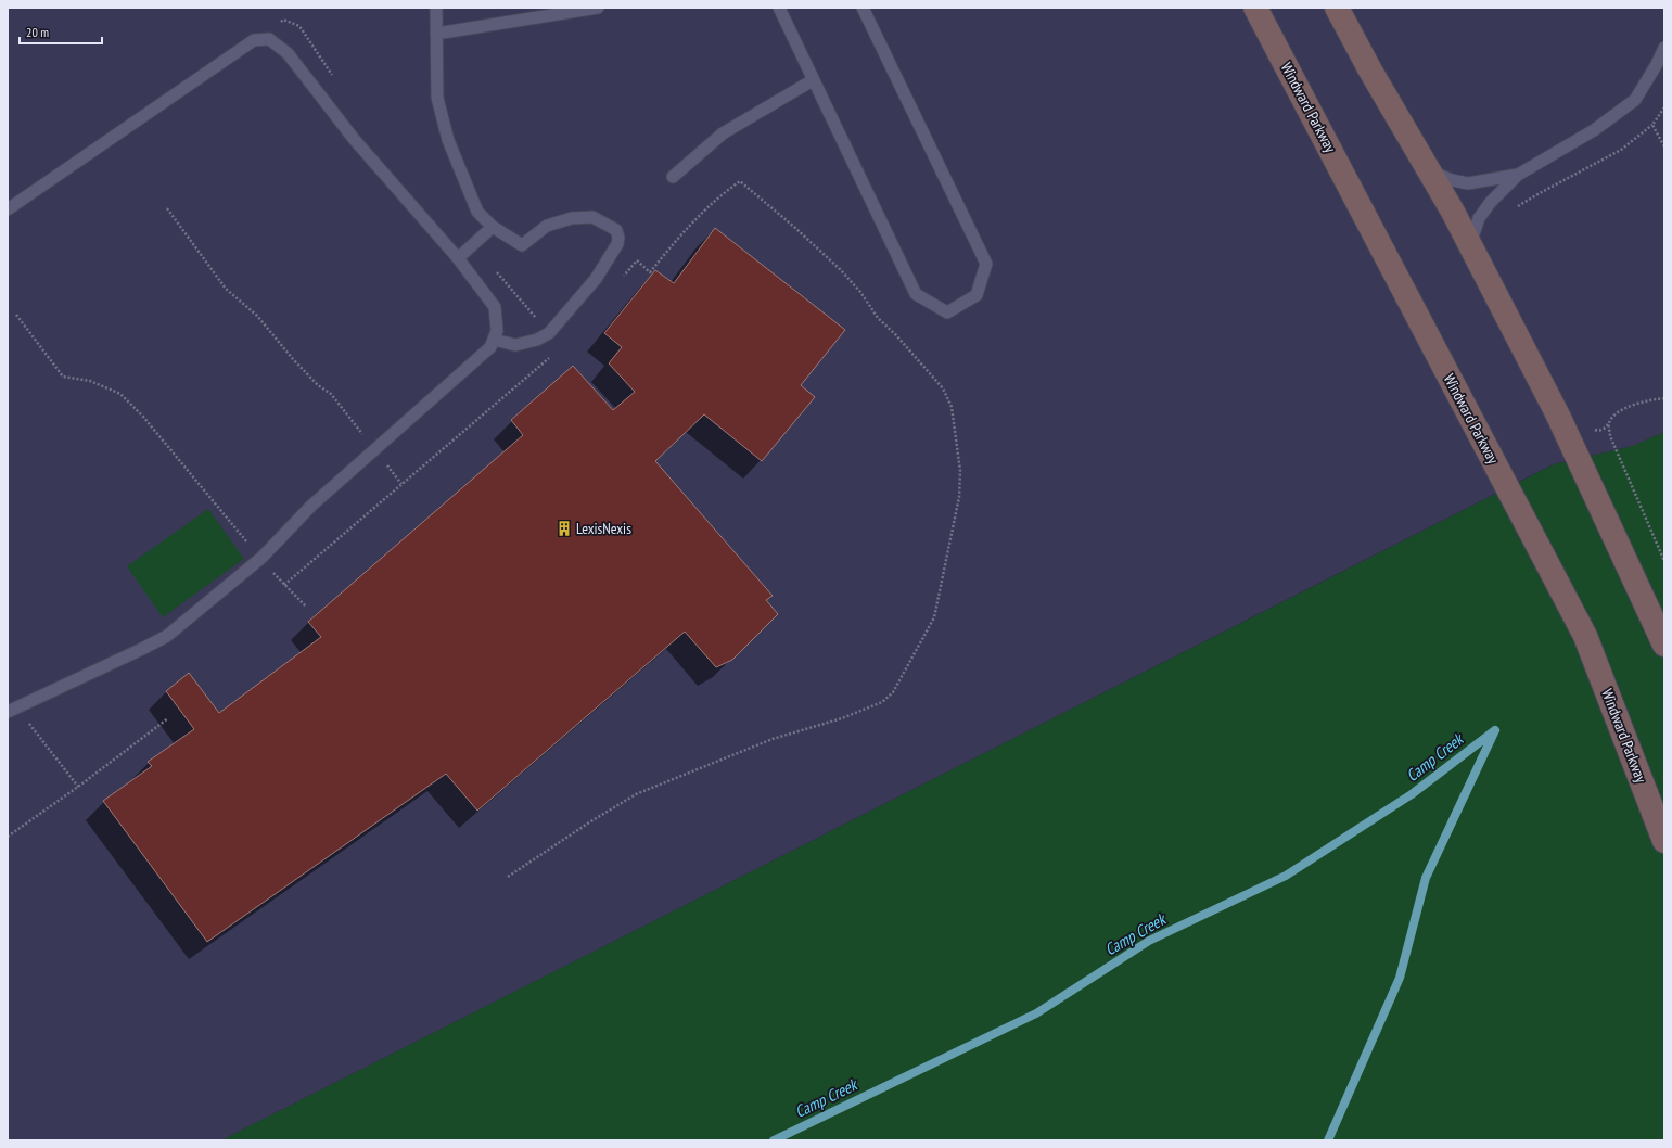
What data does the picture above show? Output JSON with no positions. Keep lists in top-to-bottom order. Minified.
{"streets":{"main road":["Windward Parkway"]},"water":["Camp Creek"],"places":{"building":["LexisNexis"]},"scale_bar":"20 m"}
